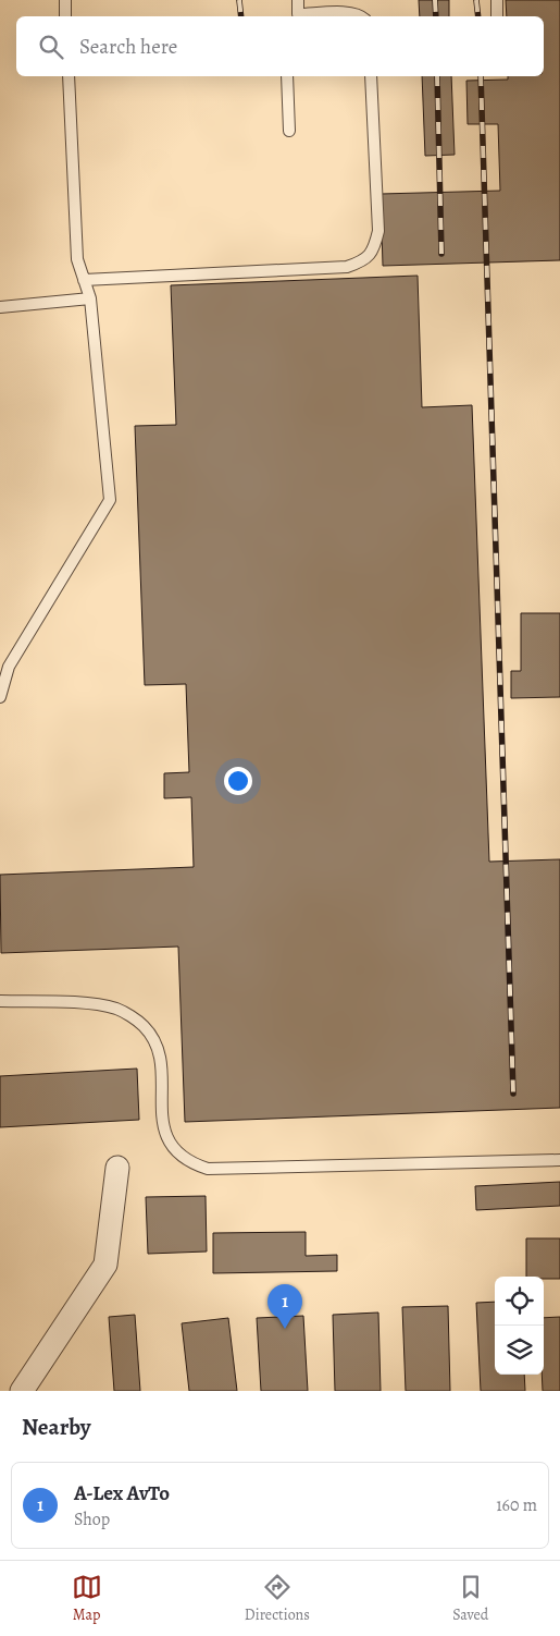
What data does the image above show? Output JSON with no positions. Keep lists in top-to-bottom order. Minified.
{"page":{"search":"Search here","pins":"1","heading":"Nearby","list":[{"mark":"1","name":"A-Lex AvTo","note":"Shop","value":"160 m"}],"nav":["Map","Directions","Saved"]}}
